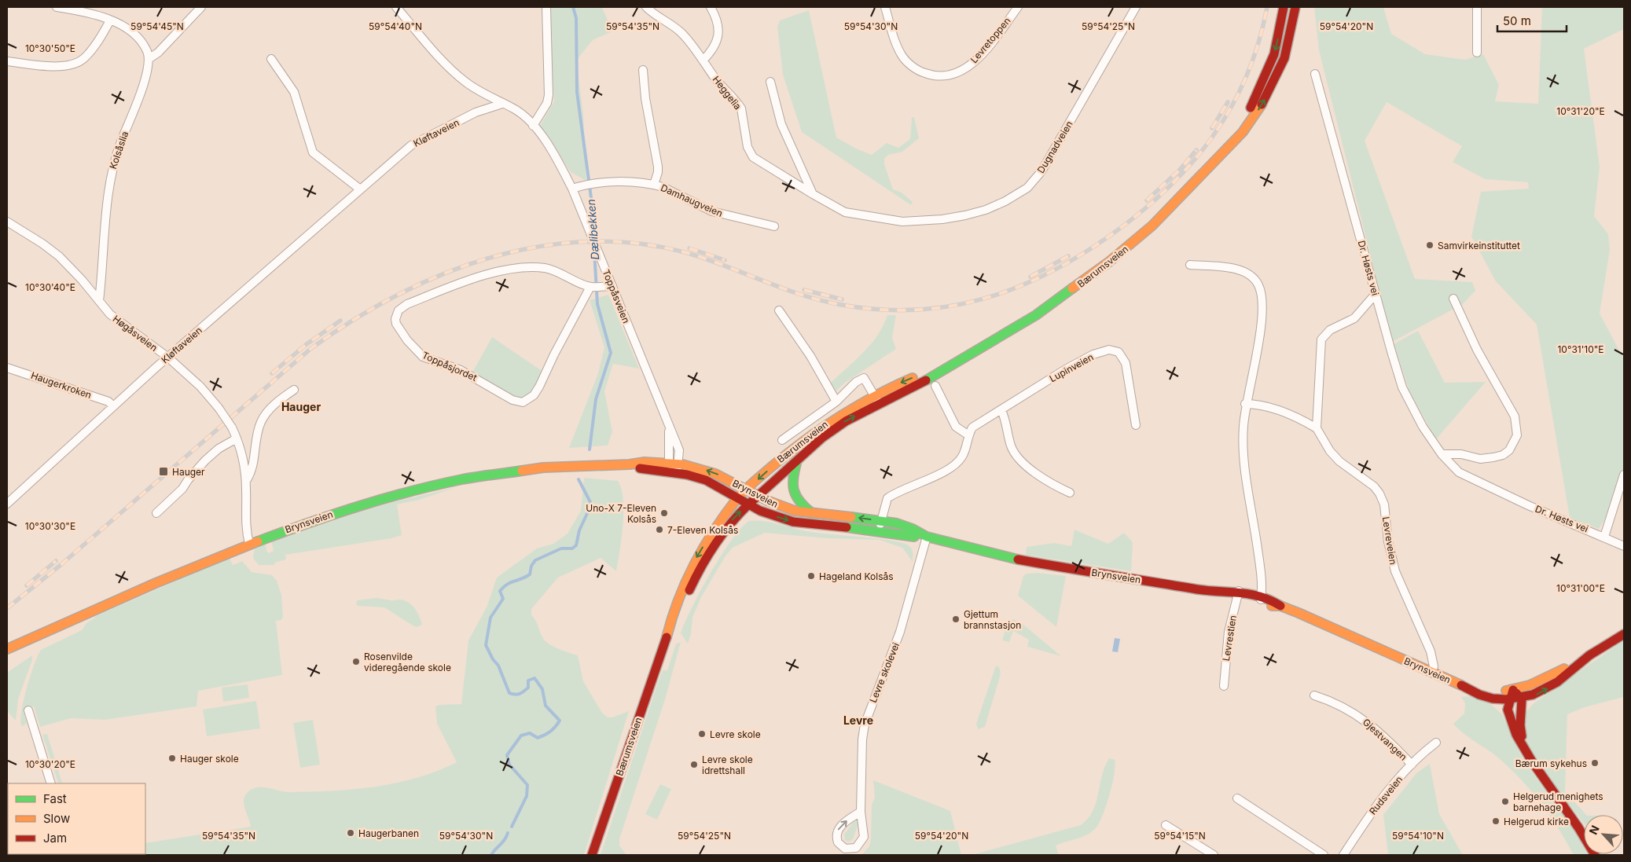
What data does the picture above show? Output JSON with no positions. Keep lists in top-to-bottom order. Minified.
{"streets":{"main road":["Bærumsveien","Brynsveien"],"street":["Levretoppen","Heggelia","Kløftaveien","Dugnadveien","Kolsåslia","Damhaugveien","Dr. Høsts vei","Toppåsveien","Høgåsveien","Toppåsjordet","Lupinveien","Haugerkroken","Levreveien","Levrestien","Levre skolevei","Gjestvangen","Rudsveien"]},"crossings":[["Heggelia","Dugnadveien"],["Kløftaveien","Toppåsveien"],["Kløftaveien","Høgåsveien"],["Kløftaveien","Haugerkroken"],["Kolsåslia","Høgåsveien"],["Damhaugveien","Toppåsveien"],["Bærumsveien","Brynsveien"],["Toppåsveien","Toppåsjordet"],["Toppåsveien","Brynsveien"],["Høgåsveien","Brynsveien"],["Brynsveien","Levreveien"],["Brynsveien","Levrestien"],["Brynsveien","Levre skolevei"],["Gjestvangen","Rudsveien"]],"districts":["Hauger","Levre"],"water":["Dælibekken"],"places":{"other":["Samvirkeinstituttet","Uno-X 7-Eleven Kolsås","7-Eleven Kolsås","Hageland Kolsås","Gjettum brannstasjon","Rosenvilde videregående skole","Levre skole","Hauger skole","Bærum sykehus","Levre skole idrettshall","Helgerud menighets barnehage","Helgerud kirke","Haugerbanen"],"transit":["Hauger"]},"legend":["Fast","Slow","Jam"],"scale_bar":"50 m","north":"top left","coordinates":["59°54'45\"N","59°54'40\"N","59°54'35\"N","59°54'30\"N","59°54'25\"N","59°54'20\"N","10°30'50\"E","10°31'20\"E","10°30'40\"E","10°31'10\"E","10°30'30\"E","10°31'00\"E","10°30'20\"E","59°54'15\"N","59°54'10\"N"]}
